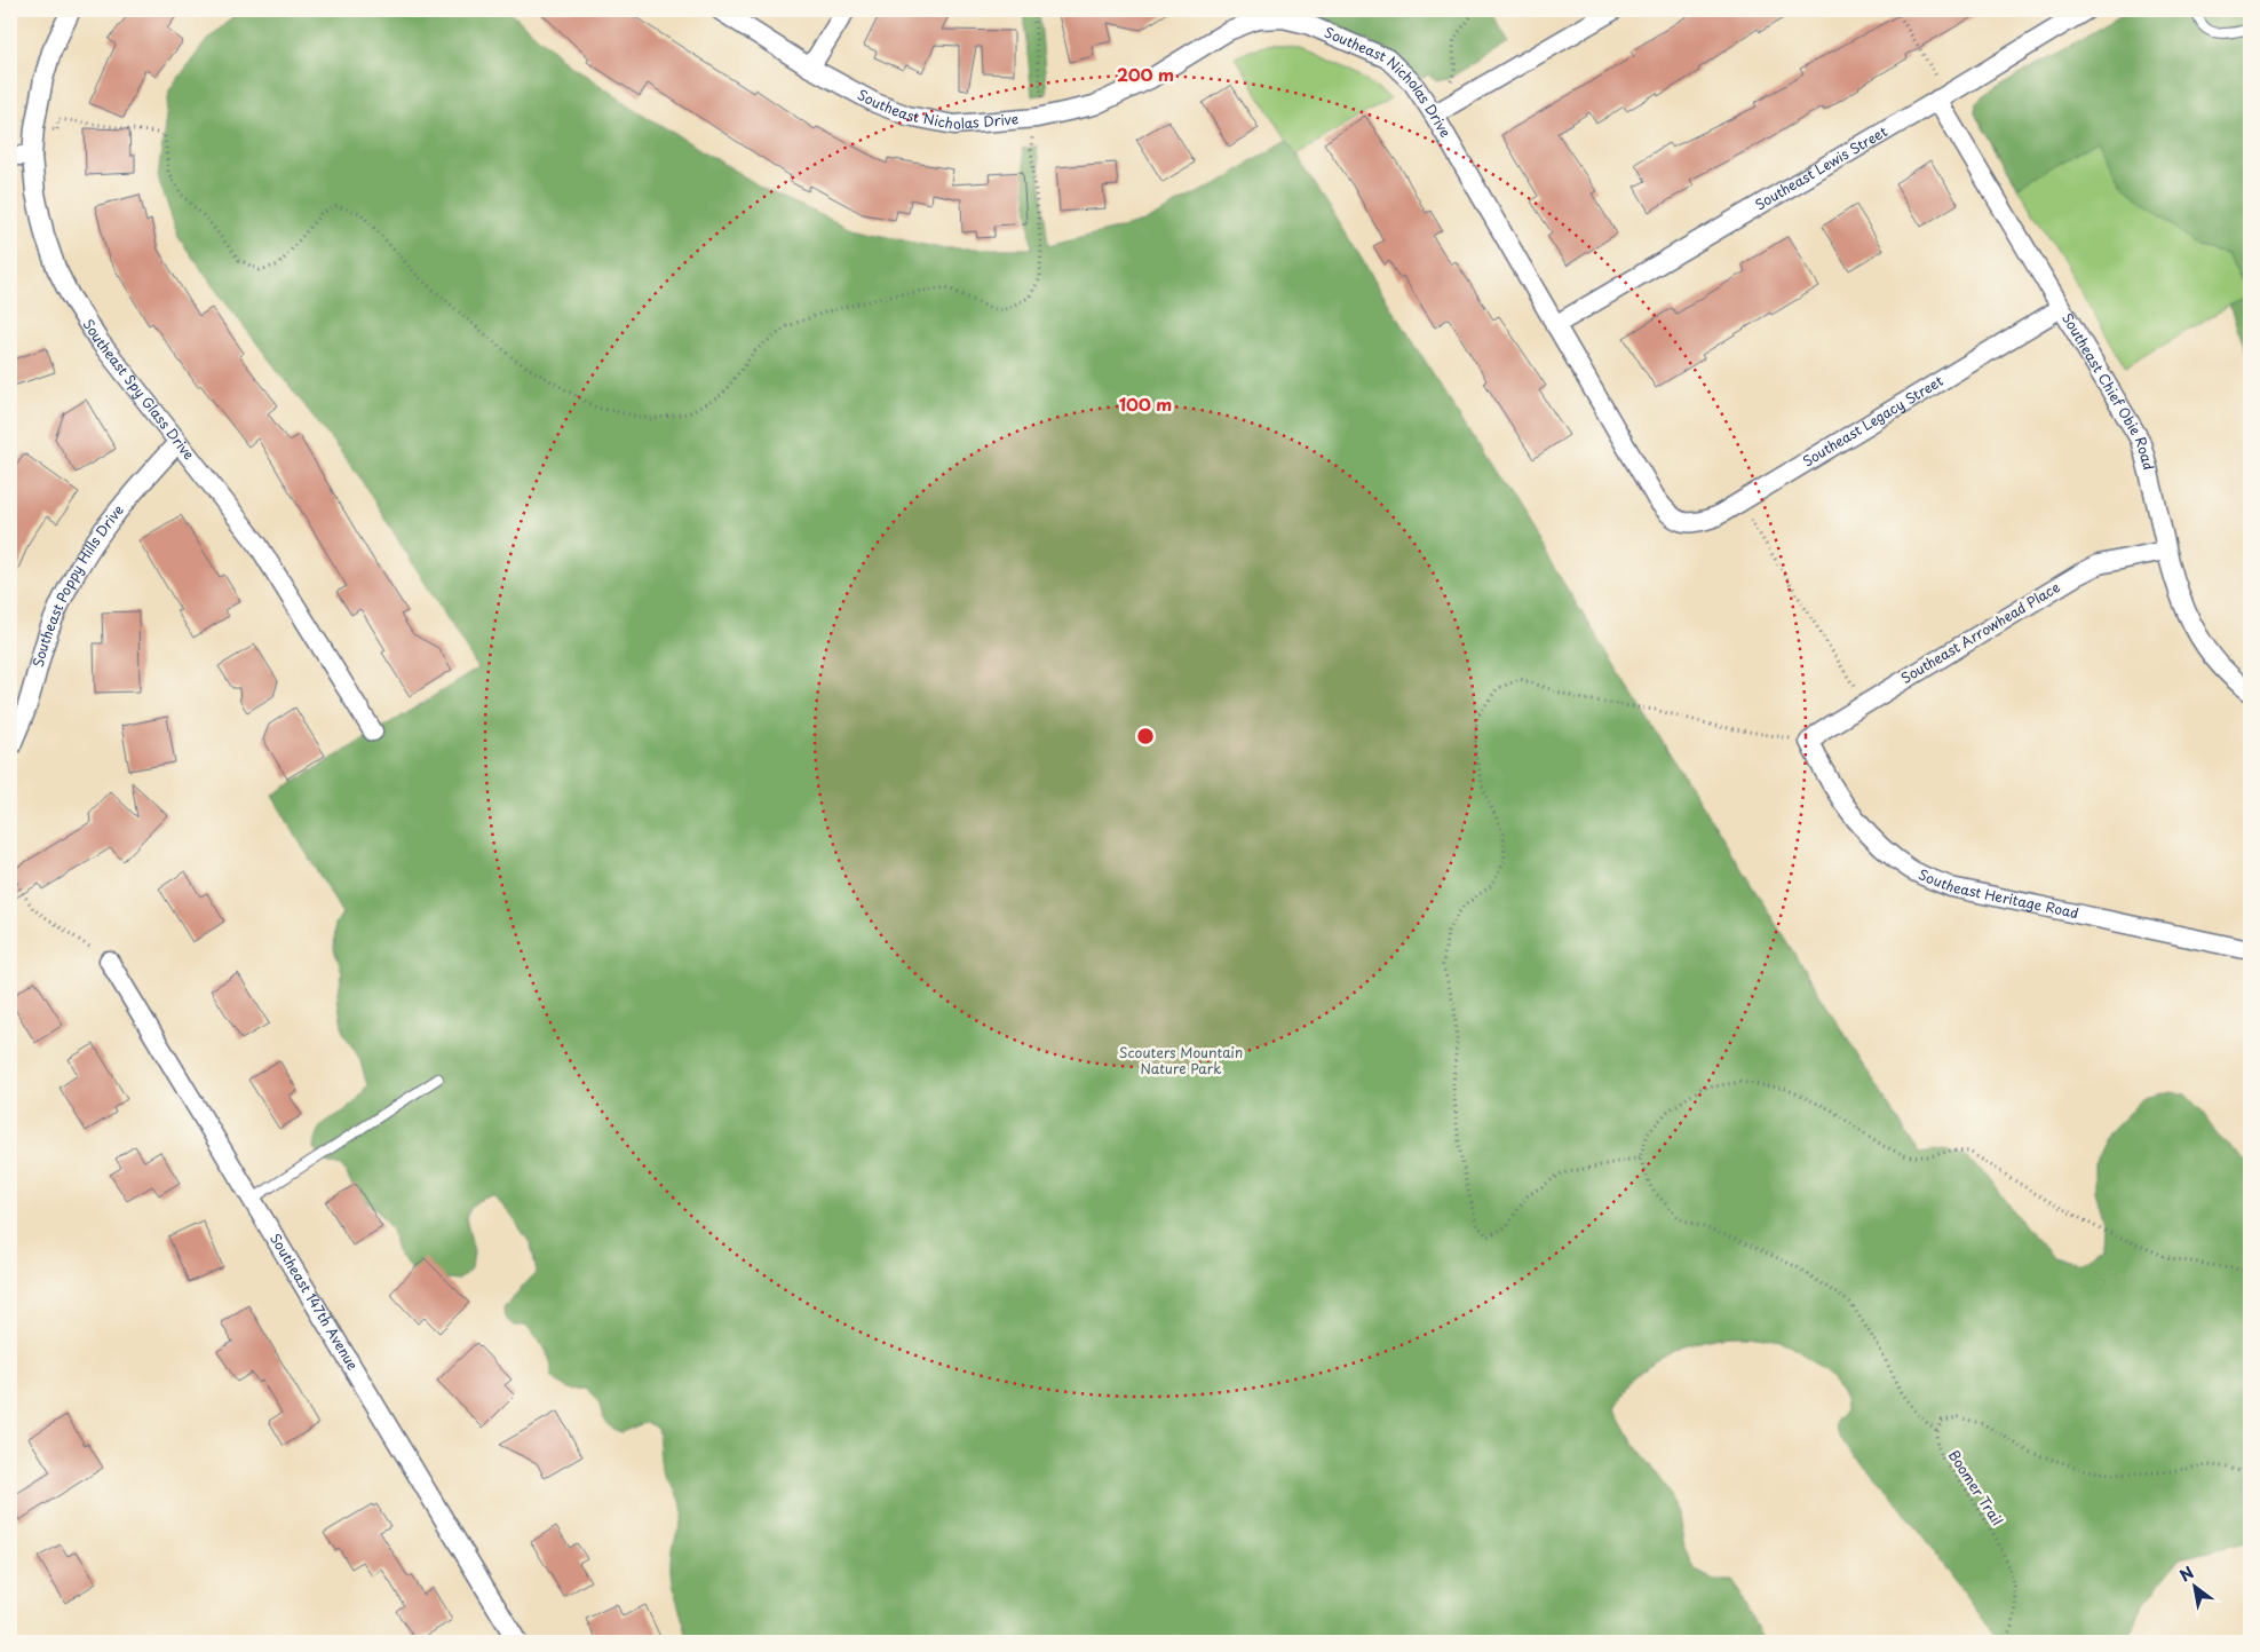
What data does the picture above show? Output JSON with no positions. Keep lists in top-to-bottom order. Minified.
{"streets":{"street":["Southeast Nicholas Drive","Southeast Lewis Street","Southeast Spy Glass Drive","Southeast Chief Obie Road","Southeast Legacy Street","Southeast Poppy Hills Drive","Southeast Arrowhead Place","Southeast Heritage Road","Southeast 147th Avenue"],"path":["Boomer Trail"]},"crossings":[["Southeast Nicholas Drive","Southeast Lewis Street"],["Southeast Nicholas Drive","Southeast Legacy Street"],["Southeast Lewis Street","Southeast Chief Obie Road"],["Southeast Spy Glass Drive","Southeast Poppy Hills Drive"],["Southeast Chief Obie Road","Southeast Legacy Street"],["Southeast Chief Obie Road","Southeast Arrowhead Place"],["Southeast Arrowhead Place","Southeast Heritage Road"]],"parks":["Scouters Mountain Nature Park"],"north":"top left","rings":["200 m","100 m"]}
